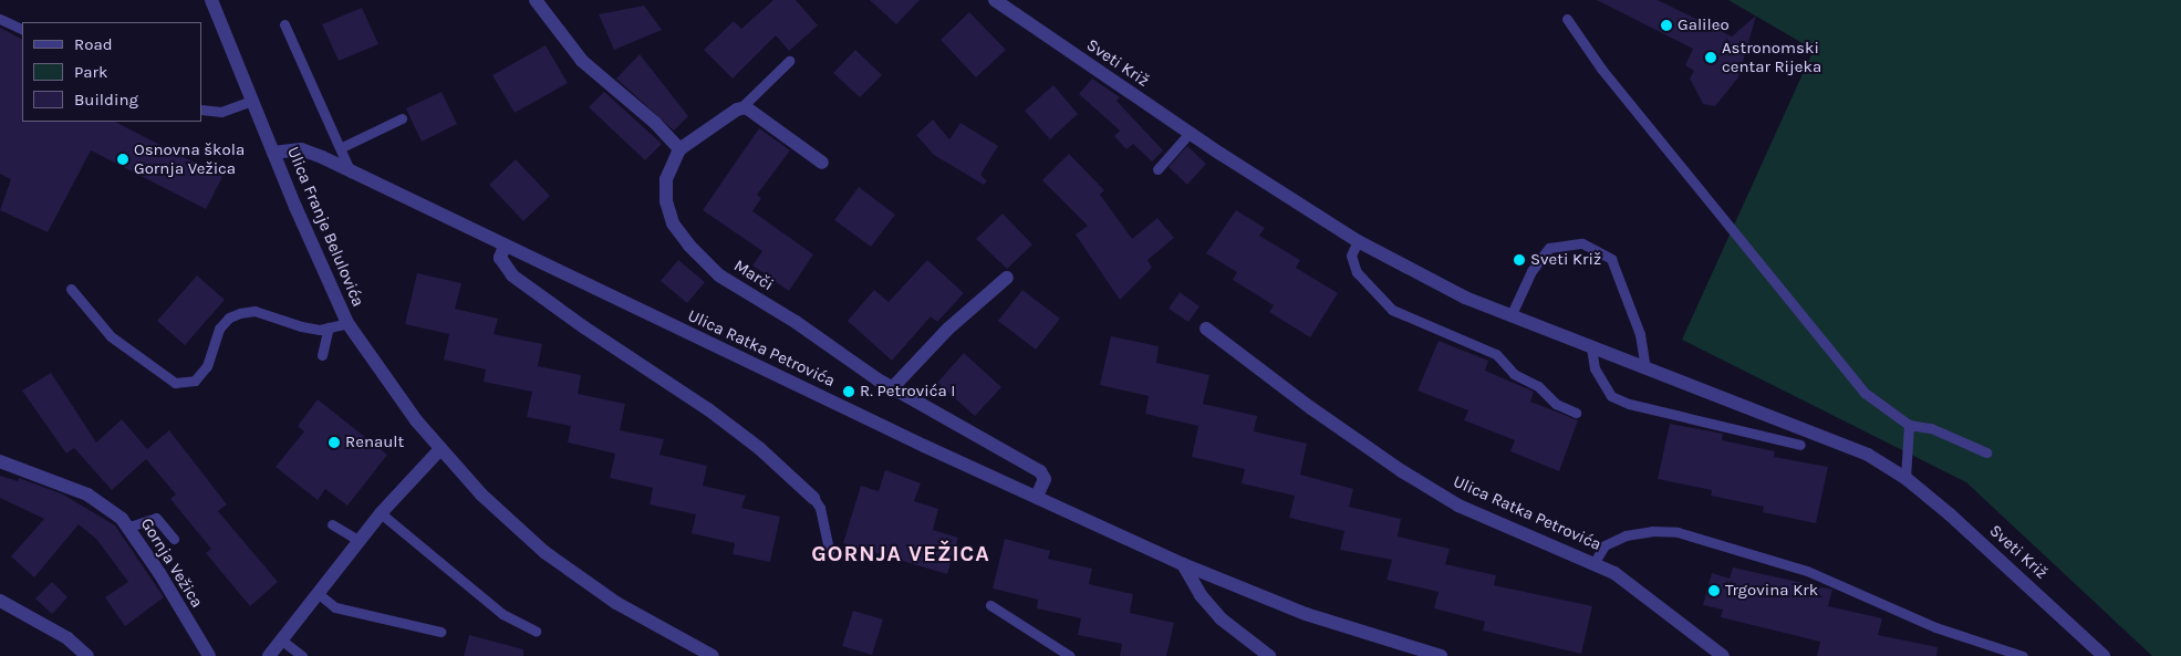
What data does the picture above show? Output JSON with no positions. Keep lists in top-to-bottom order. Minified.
{"streets":{"street":["Sveti Križ","Ulica Franje Belulovića","Marči","Ulica Ratka Petrovića","Gornja Vežica"]},"crossings":[["Ulica Franje Belulovića","Ulica Ratka Petrovića"],["Marči","Ulica Ratka Petrovića"]],"districts":["GORNJA VEŽICA"],"places":["Galileo","Astronomski centar Rijeka","Osnovna škola Gornja Vežica","Sveti Križ","R. Petrovića I","Renault","Trgovina Krk"],"legend":["Road","Park","Building"]}
